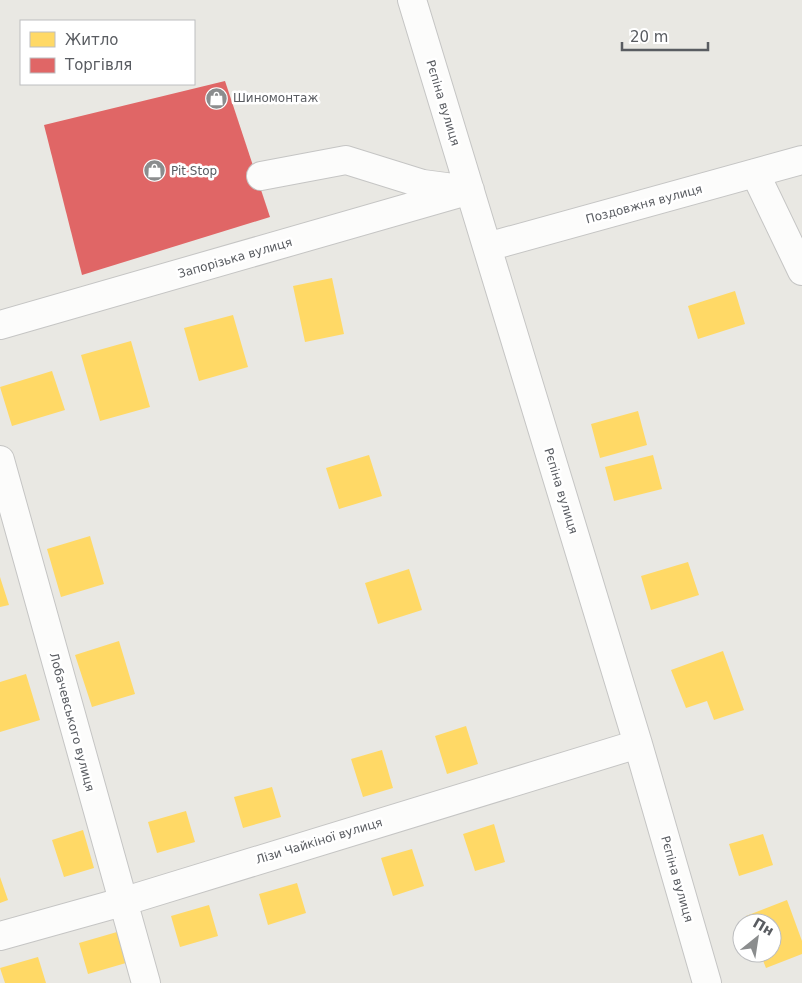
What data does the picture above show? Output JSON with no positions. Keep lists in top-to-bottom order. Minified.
{"streets":{"street":["Рєпіна вулиця","Поздовжня вулиця","Запорізька вулиця","Лобачевського вулиця","Лізи Чайкіної вулиця"]},"crossings":[["Рєпіна вулиця","Поздовжня вулиця"],["Рєпіна вулиця","Запорізька вулиця"],["Рєпіна вулиця","Лізи Чайкіної вулиця"],["Лобачевського вулиця","Лізи Чайкіної вулиця"]],"places":{"shop":["Шиномонтаж","Pit Stop"]},"legend":["Житло","Торгівля"],"scale_bar":"20 m","north":"top right"}
